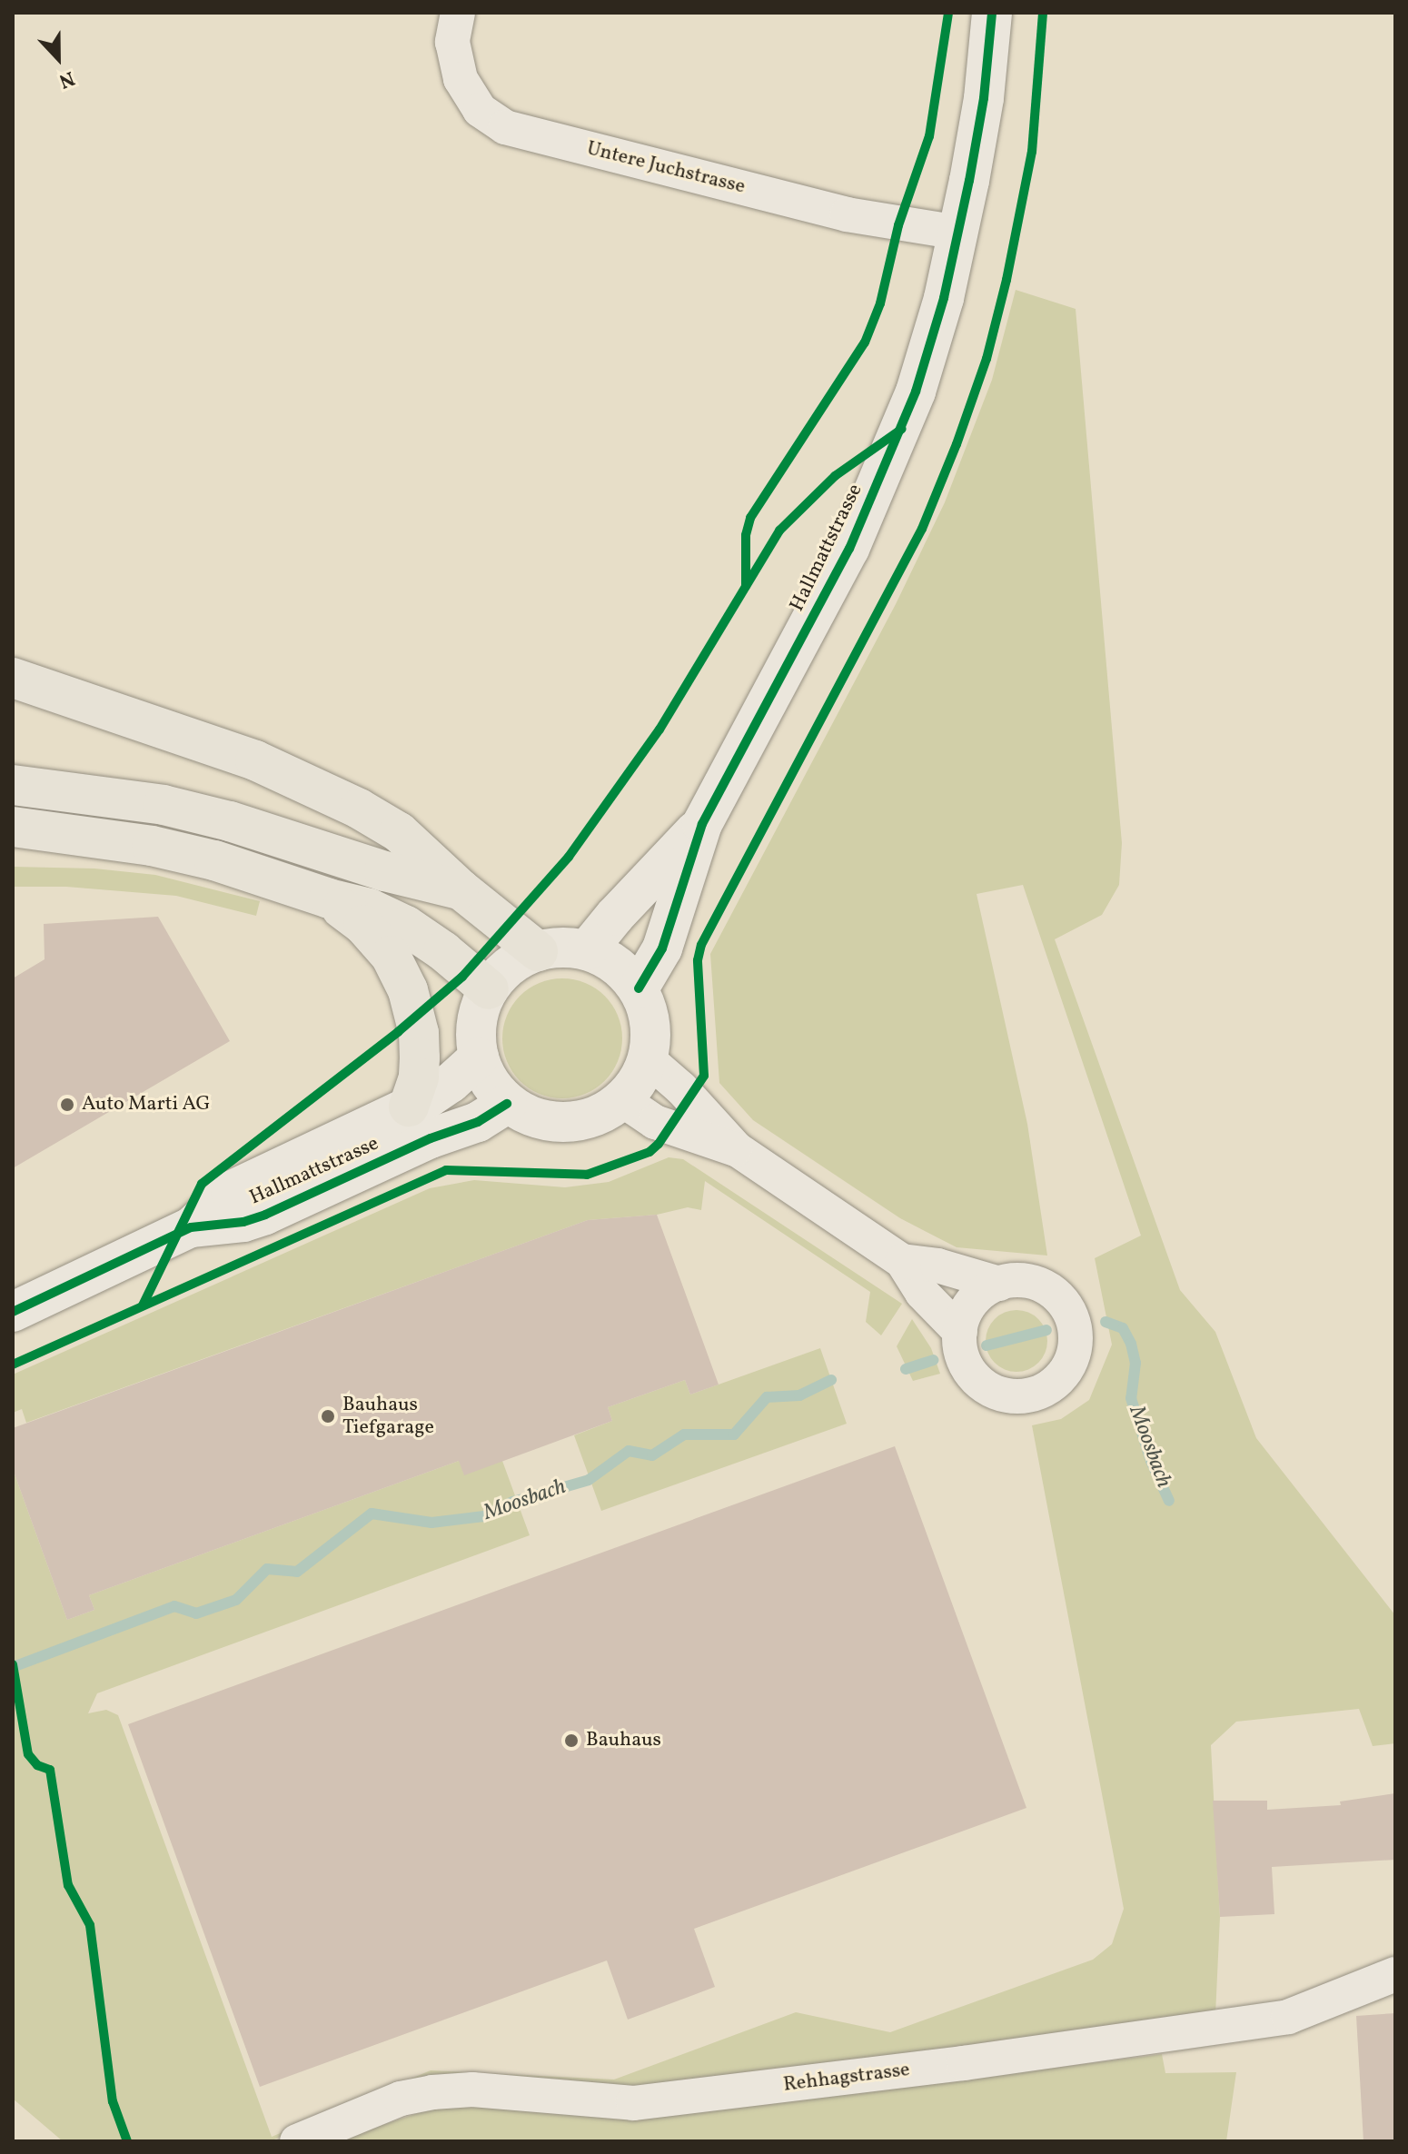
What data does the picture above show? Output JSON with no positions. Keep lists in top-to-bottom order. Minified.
{"streets":{"main road":["Hallmattstrasse"],"street":["Untere Juchstrasse","Rehhagstrasse"]},"crossings":[["Untere Juchstrasse","Hallmattstrasse"]],"water":["Moosbach"],"places":["Auto Marti AG","Bauhaus Tiefgarage","Bauhaus"],"north":"bottom"}
